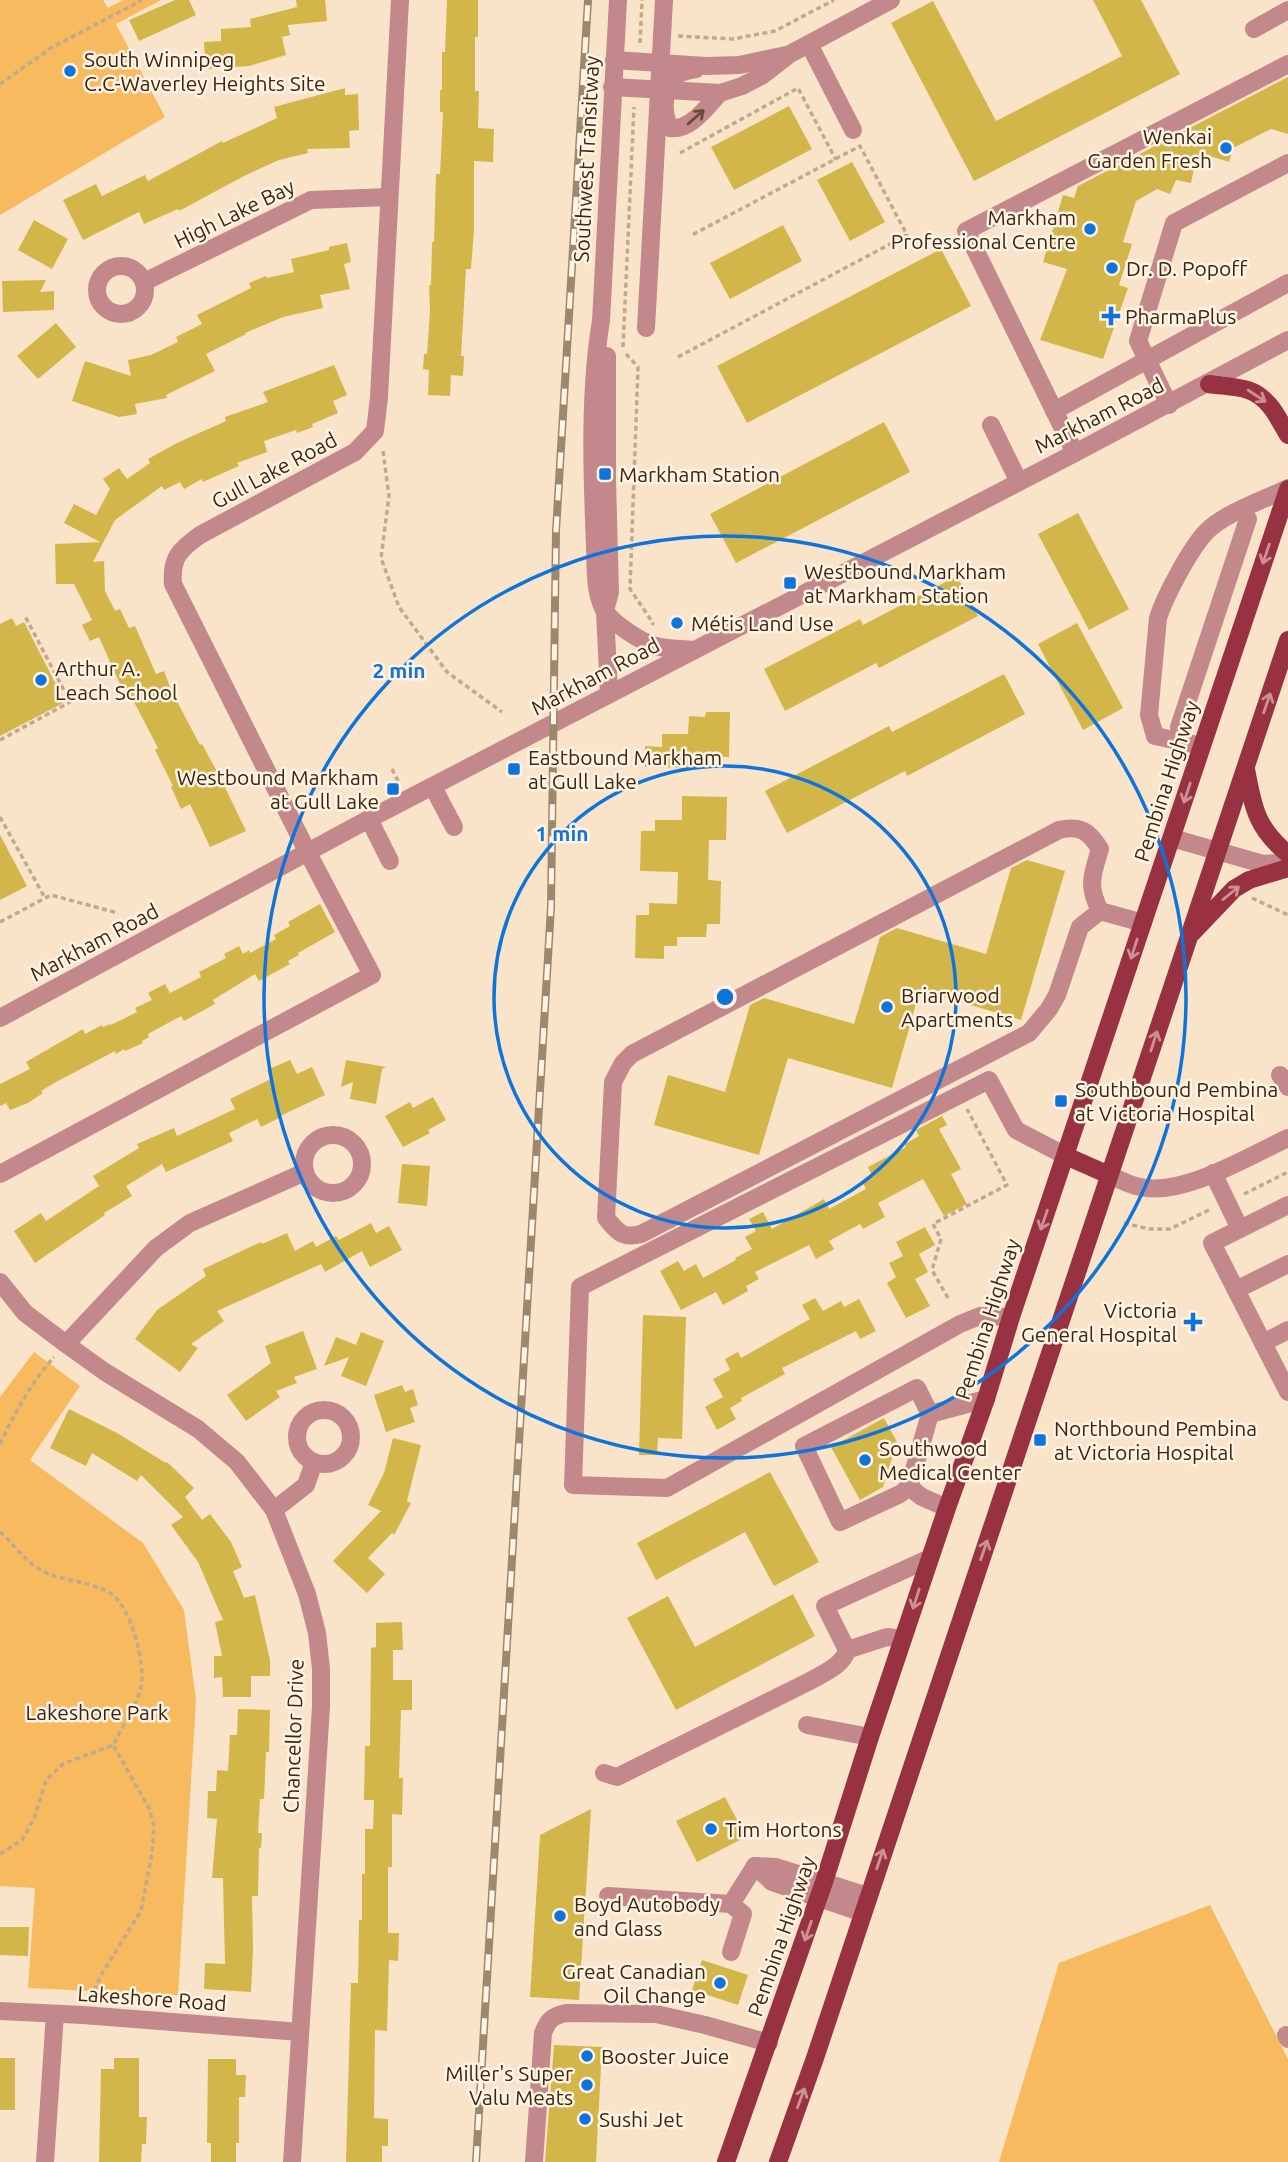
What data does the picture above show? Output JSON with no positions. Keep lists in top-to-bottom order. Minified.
{"streets":{"main road":["Pembina Highway"],"street":["Southwest Transitway","High Lake Bay","Markham Road","Gull Lake Road","Chancellor Drive","Lakeshore Road"]},"crossings":[["Southwest Transitway","Markham Road"],["High Lake Bay","Gull Lake Road"],["Markham Road","Gull Lake Road"],["Chancellor Drive","Lakeshore Road"]],"parks":["Lakeshore Park"],"places":{"other":["South Winnipeg C.C-Waverley Heights Site","Wenkai Garden Fresh","Markham Professional Centre","Dr. D. Popoff","Métis Land Use","Arthur A. Leach School","Briarwood Apartments","Southwood Medical Center","Tim Hortons","Boyd Autobody and Glass","Great Canadian Oil Change","Booster Juice","Miller's Super Valu Meats","Sushi Jet"],"health":["PharmaPlus","Victoria General Hospital"],"transit":["Markham Station","Westbound Markham at Markham Station","Eastbound Markham at Gull Lake","Westbound Markham at Gull Lake","Southbound Pembina at Victoria Hospital","Northbound Pembina at Victoria Hospital"]},"rings":["2 min","1 min"]}
